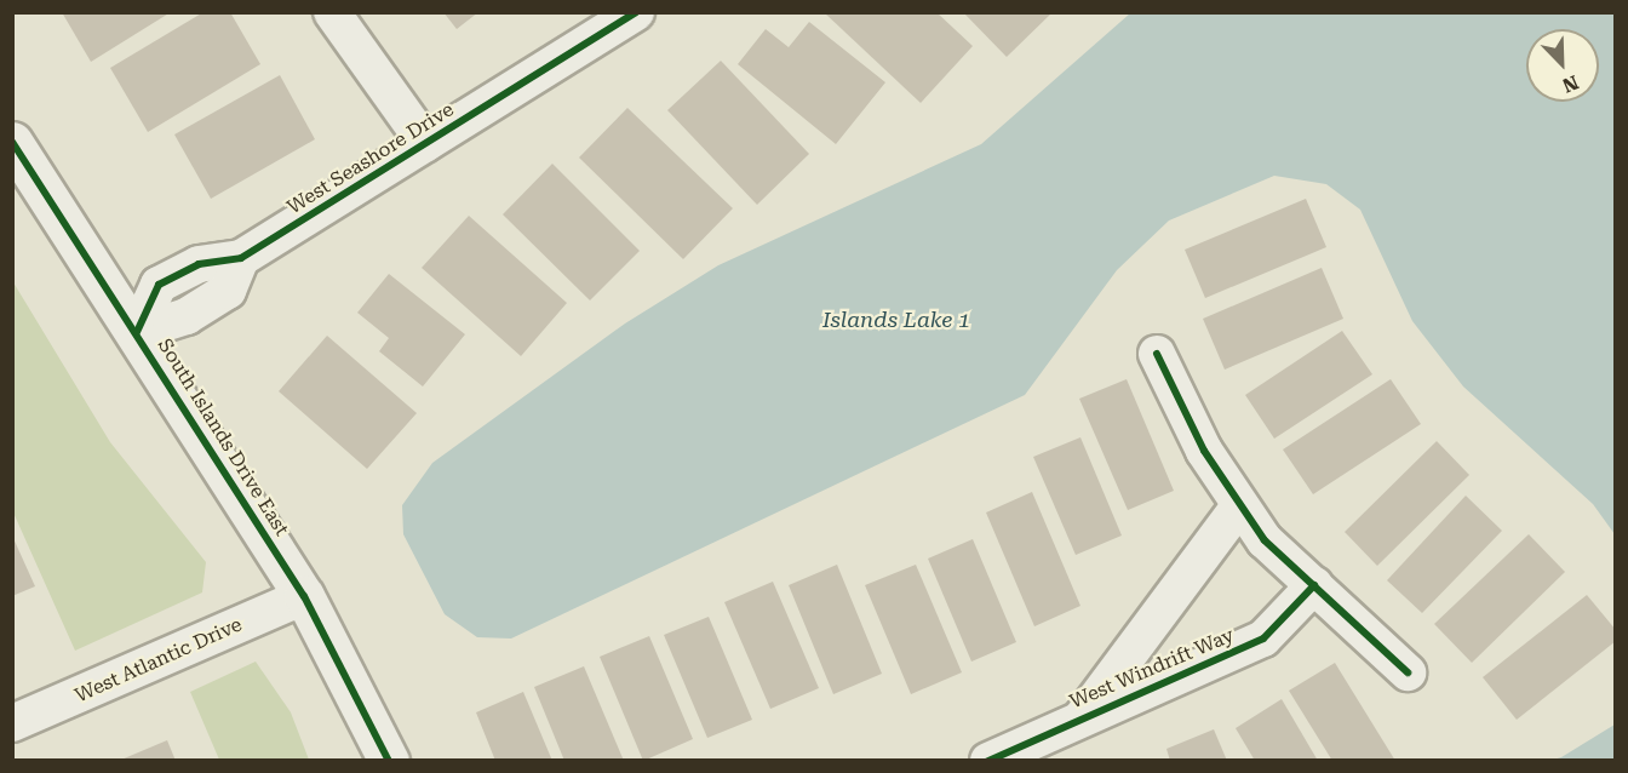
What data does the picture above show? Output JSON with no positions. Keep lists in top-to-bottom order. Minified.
{"streets":{"street":["West Seashore Drive","South Islands Drive East","West Atlantic Drive","West Windrift Way"]},"crossings":[["West Seashore Drive","South Islands Drive East"],["South Islands Drive East","West Atlantic Drive"]],"water":["Islands Lake 1"],"north":"bottom right"}
